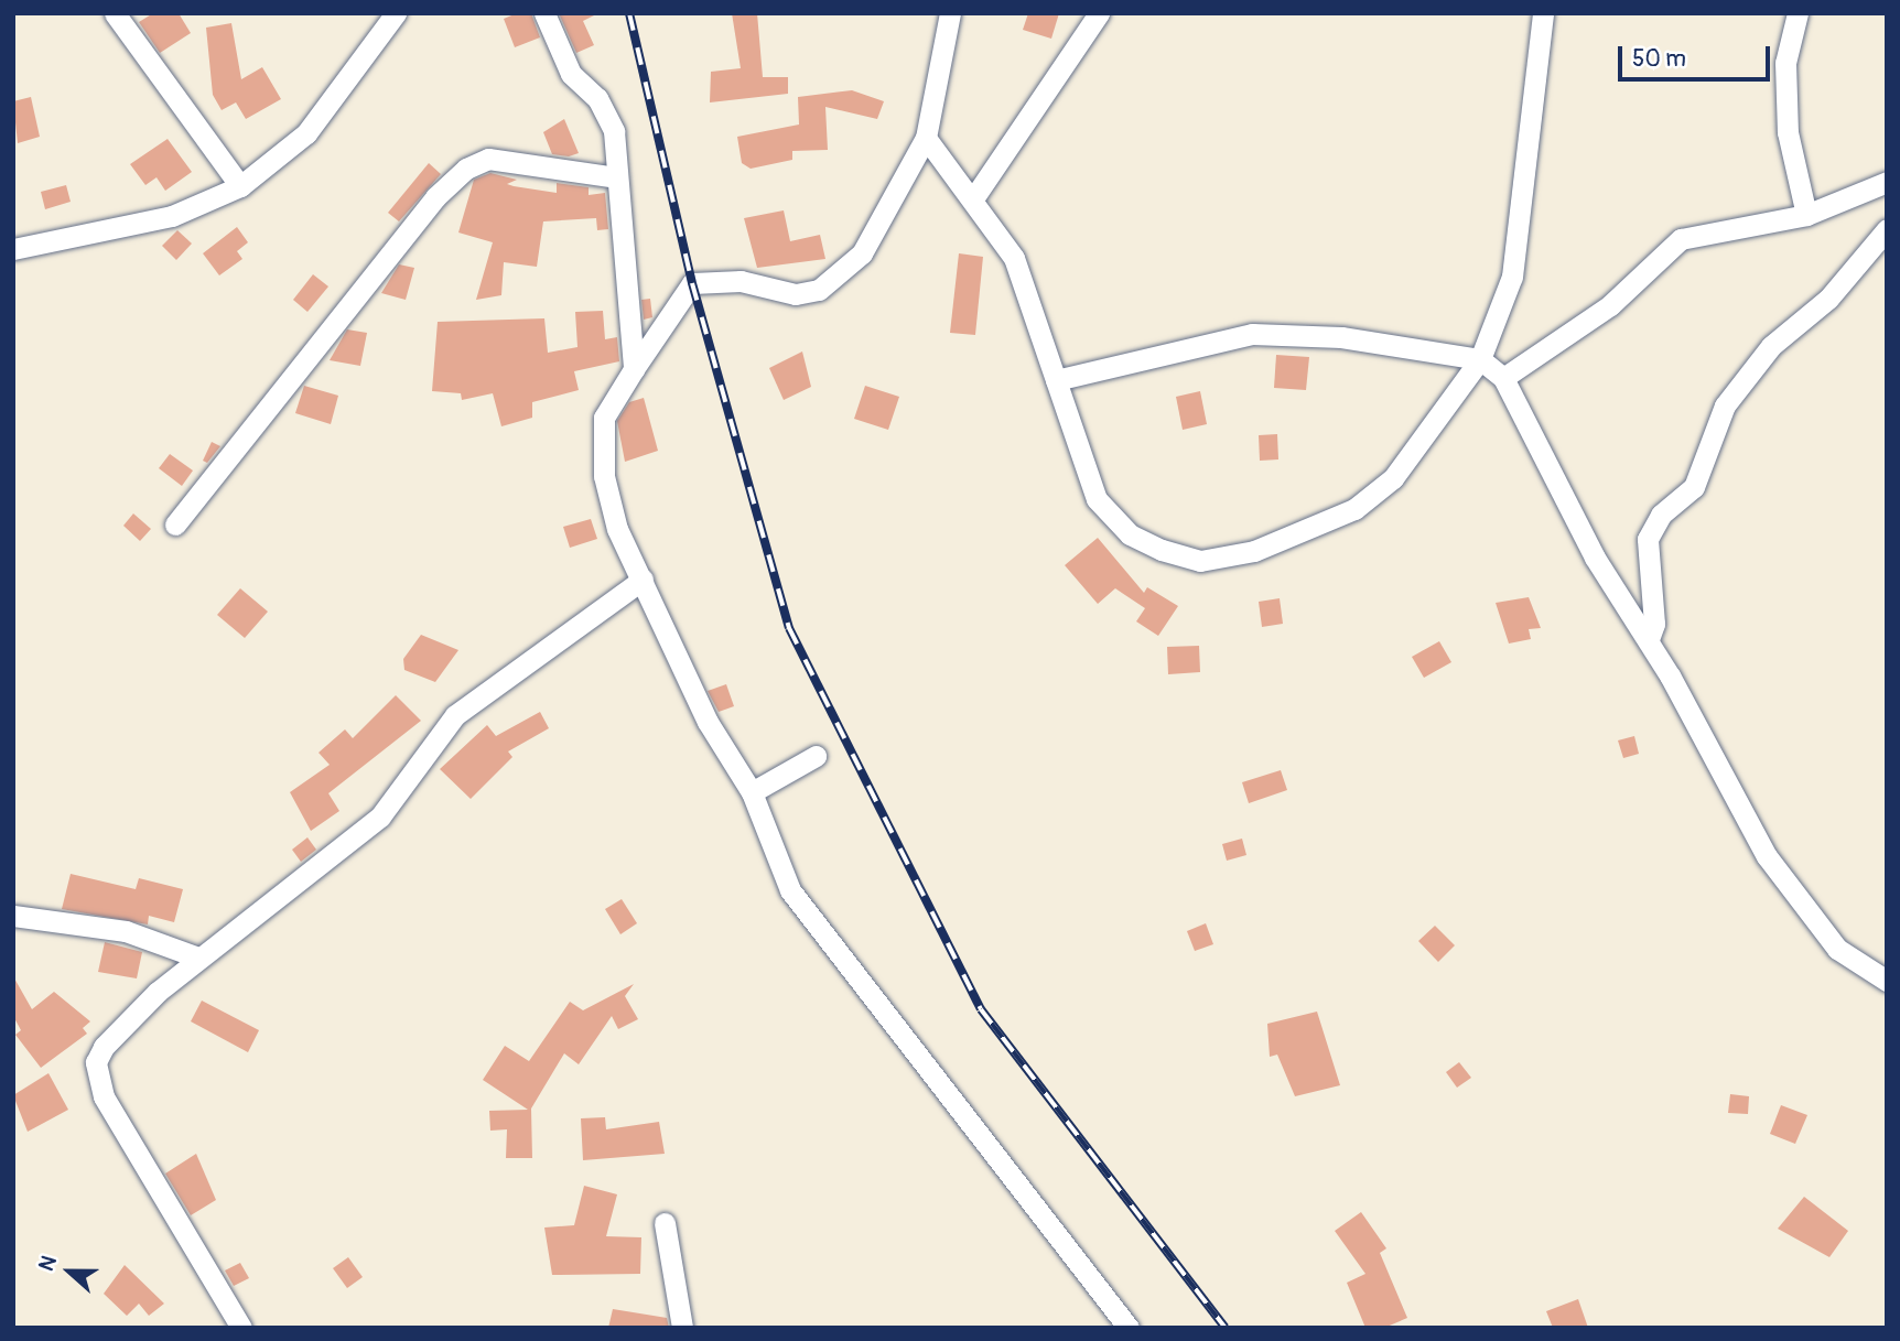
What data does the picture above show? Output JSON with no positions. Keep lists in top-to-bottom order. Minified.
{"scale_bar":"50 m","north":"left"}
